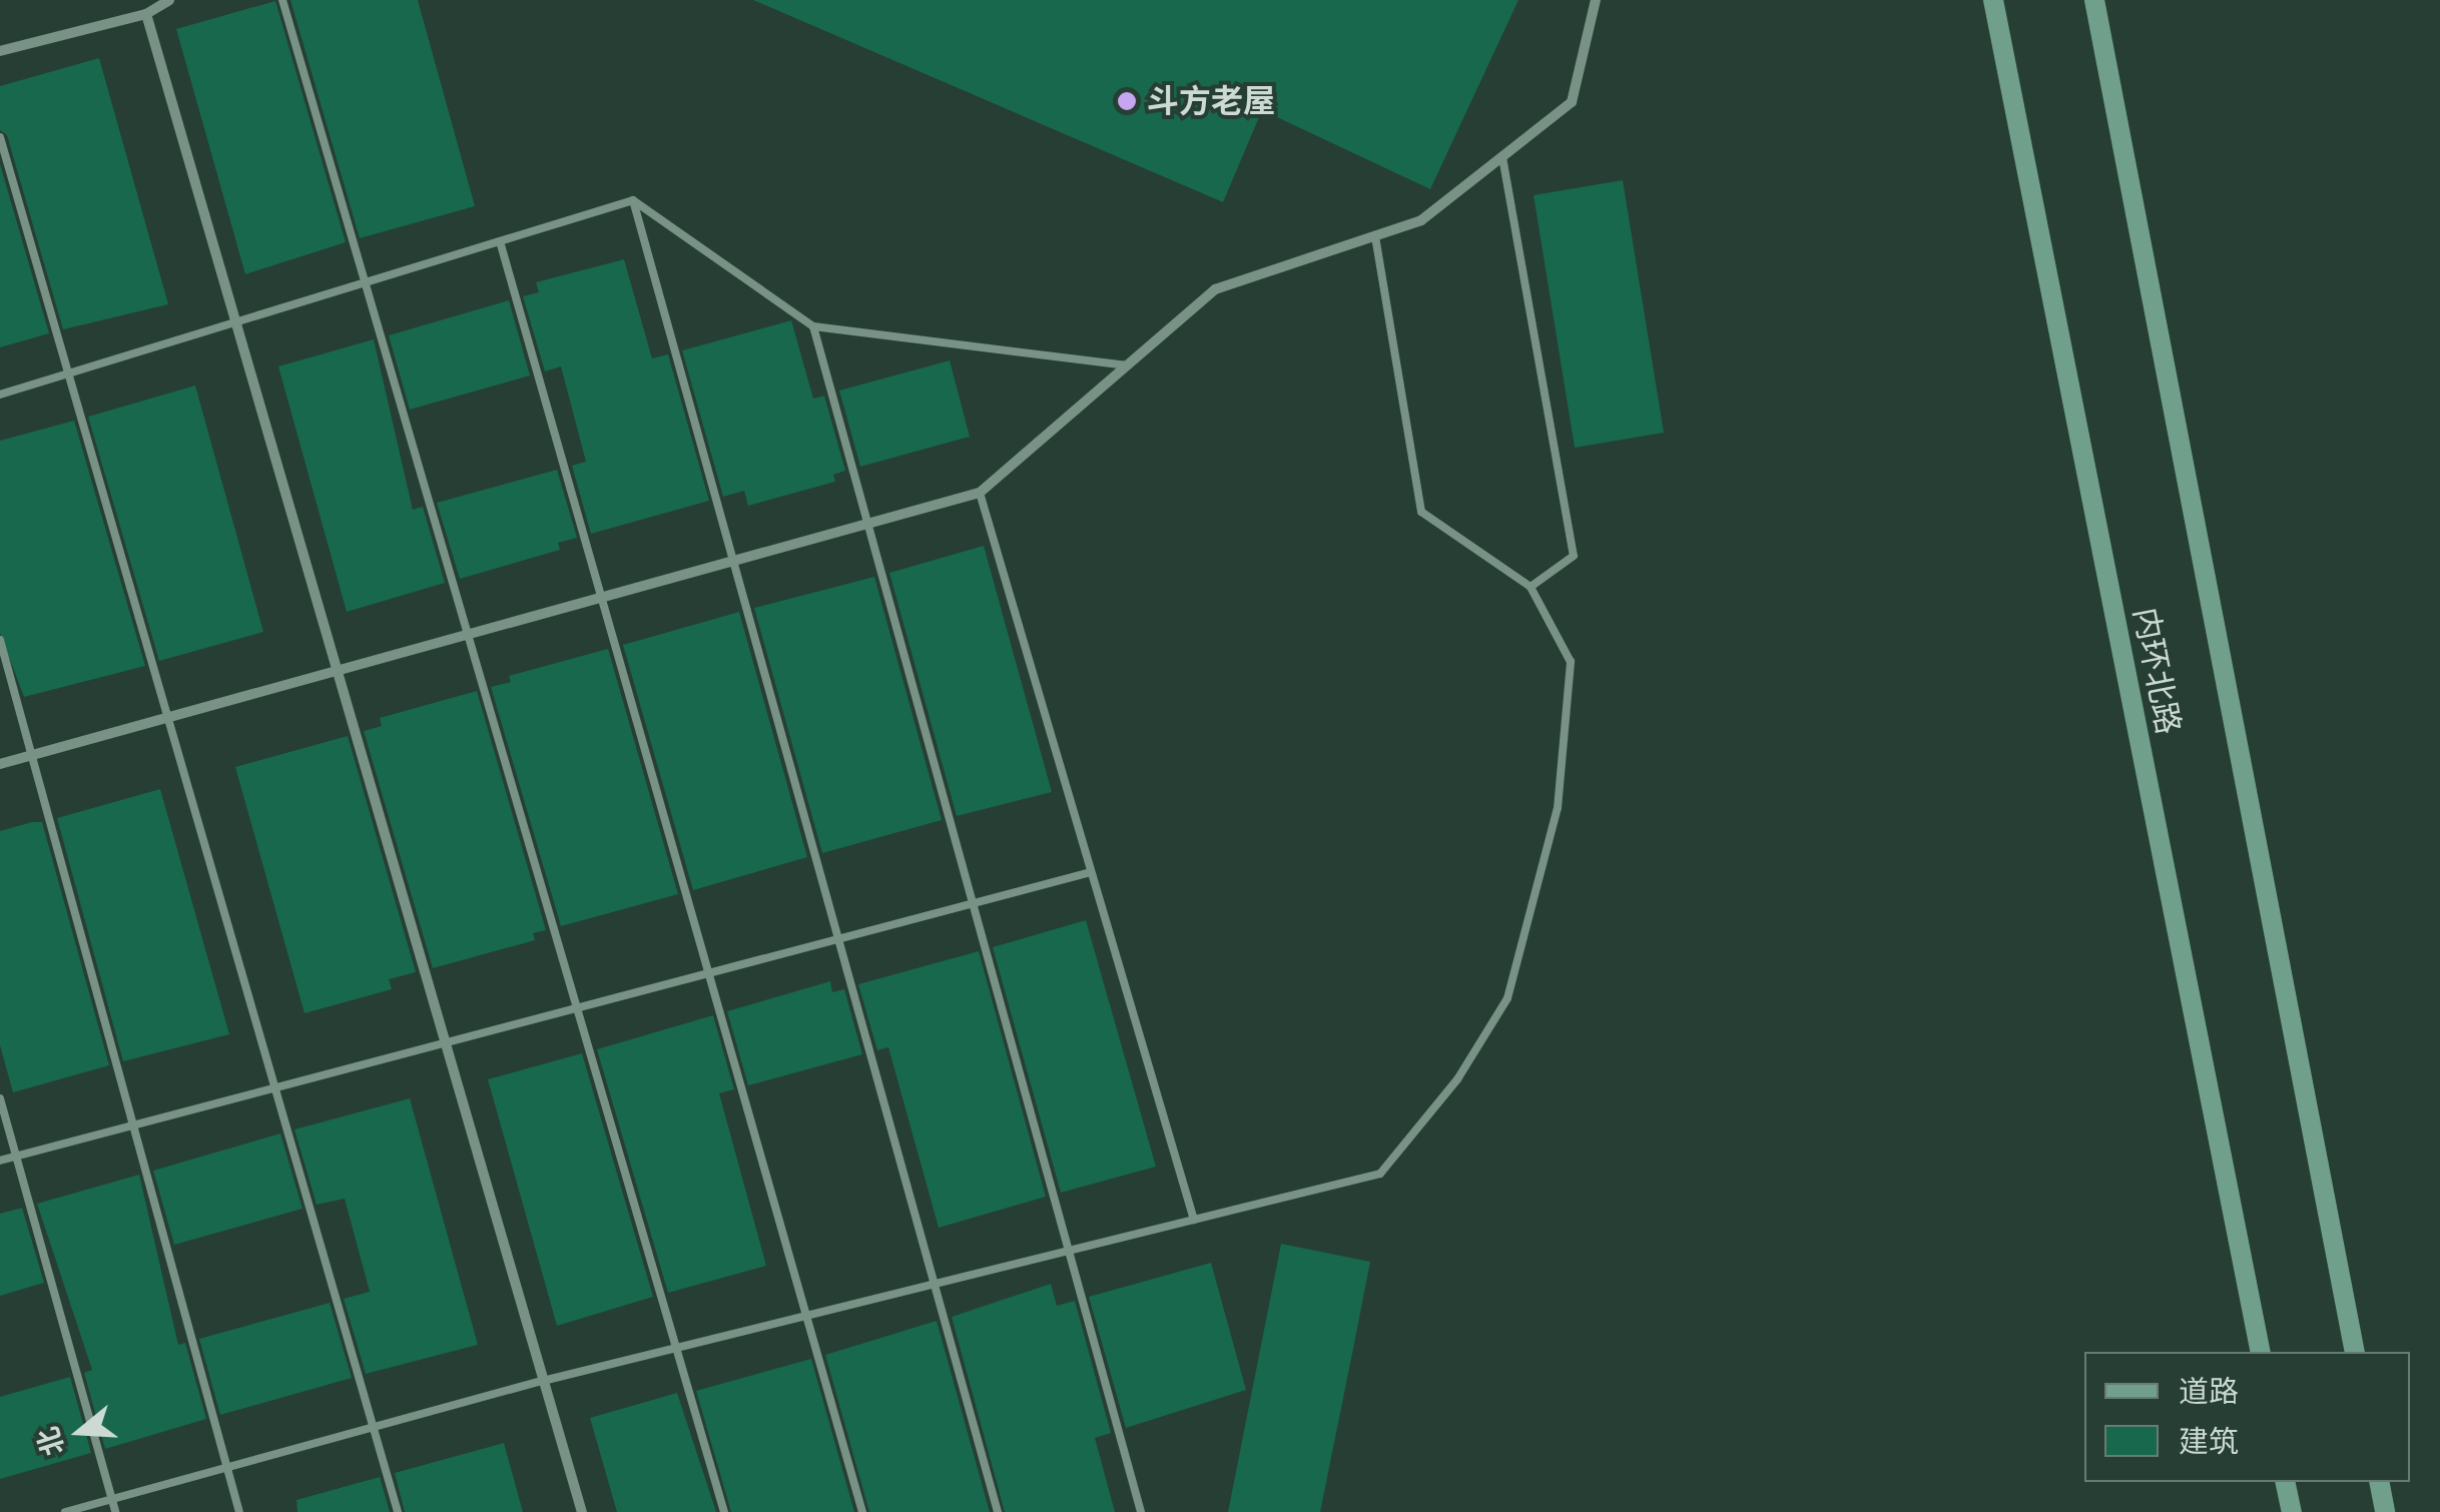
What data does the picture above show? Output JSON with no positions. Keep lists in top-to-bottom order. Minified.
{"streets":{"main road":["内环北路"]},"places":["斗方老屋"],"legend":["道路","建筑"],"north":"left"}
